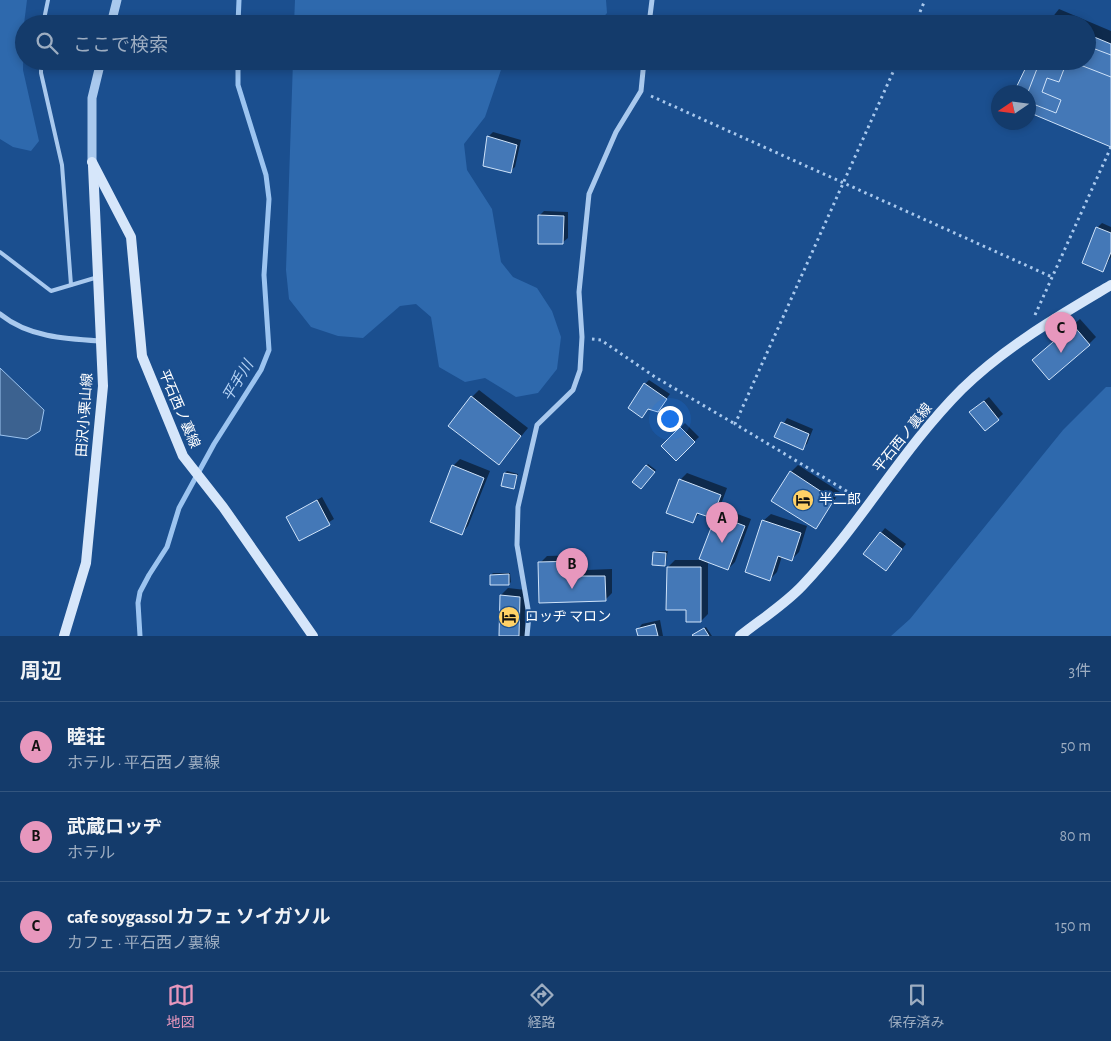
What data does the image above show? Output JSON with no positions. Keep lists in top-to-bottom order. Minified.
{"streets":{"main road":["平石西ノ裏線","田沢小栗山線"]},"crossings":[["平石西ノ裏線","田沢小栗山線"]],"water":["平手川"],"places":{"hotel":["半二郎","ロッヂ マロン"]},"north":"left","page":{"search":"ここで検索","pins":["C","A","B"],"heading":["周辺","3件"],"list":[{"mark":"A","name":"睦荘","note":"ホテル · 平石西ノ裏線","value":"50 m"},{"mark":"B","name":"武蔵ロッヂ","note":"ホテル","value":"80 m"},{"mark":"C","name":"cafe soygassol カフェ ソイガソル","note":"カフェ · 平石西ノ裏線","value":"150 m"}],"nav":["地図","経路","保存済み"]}}
